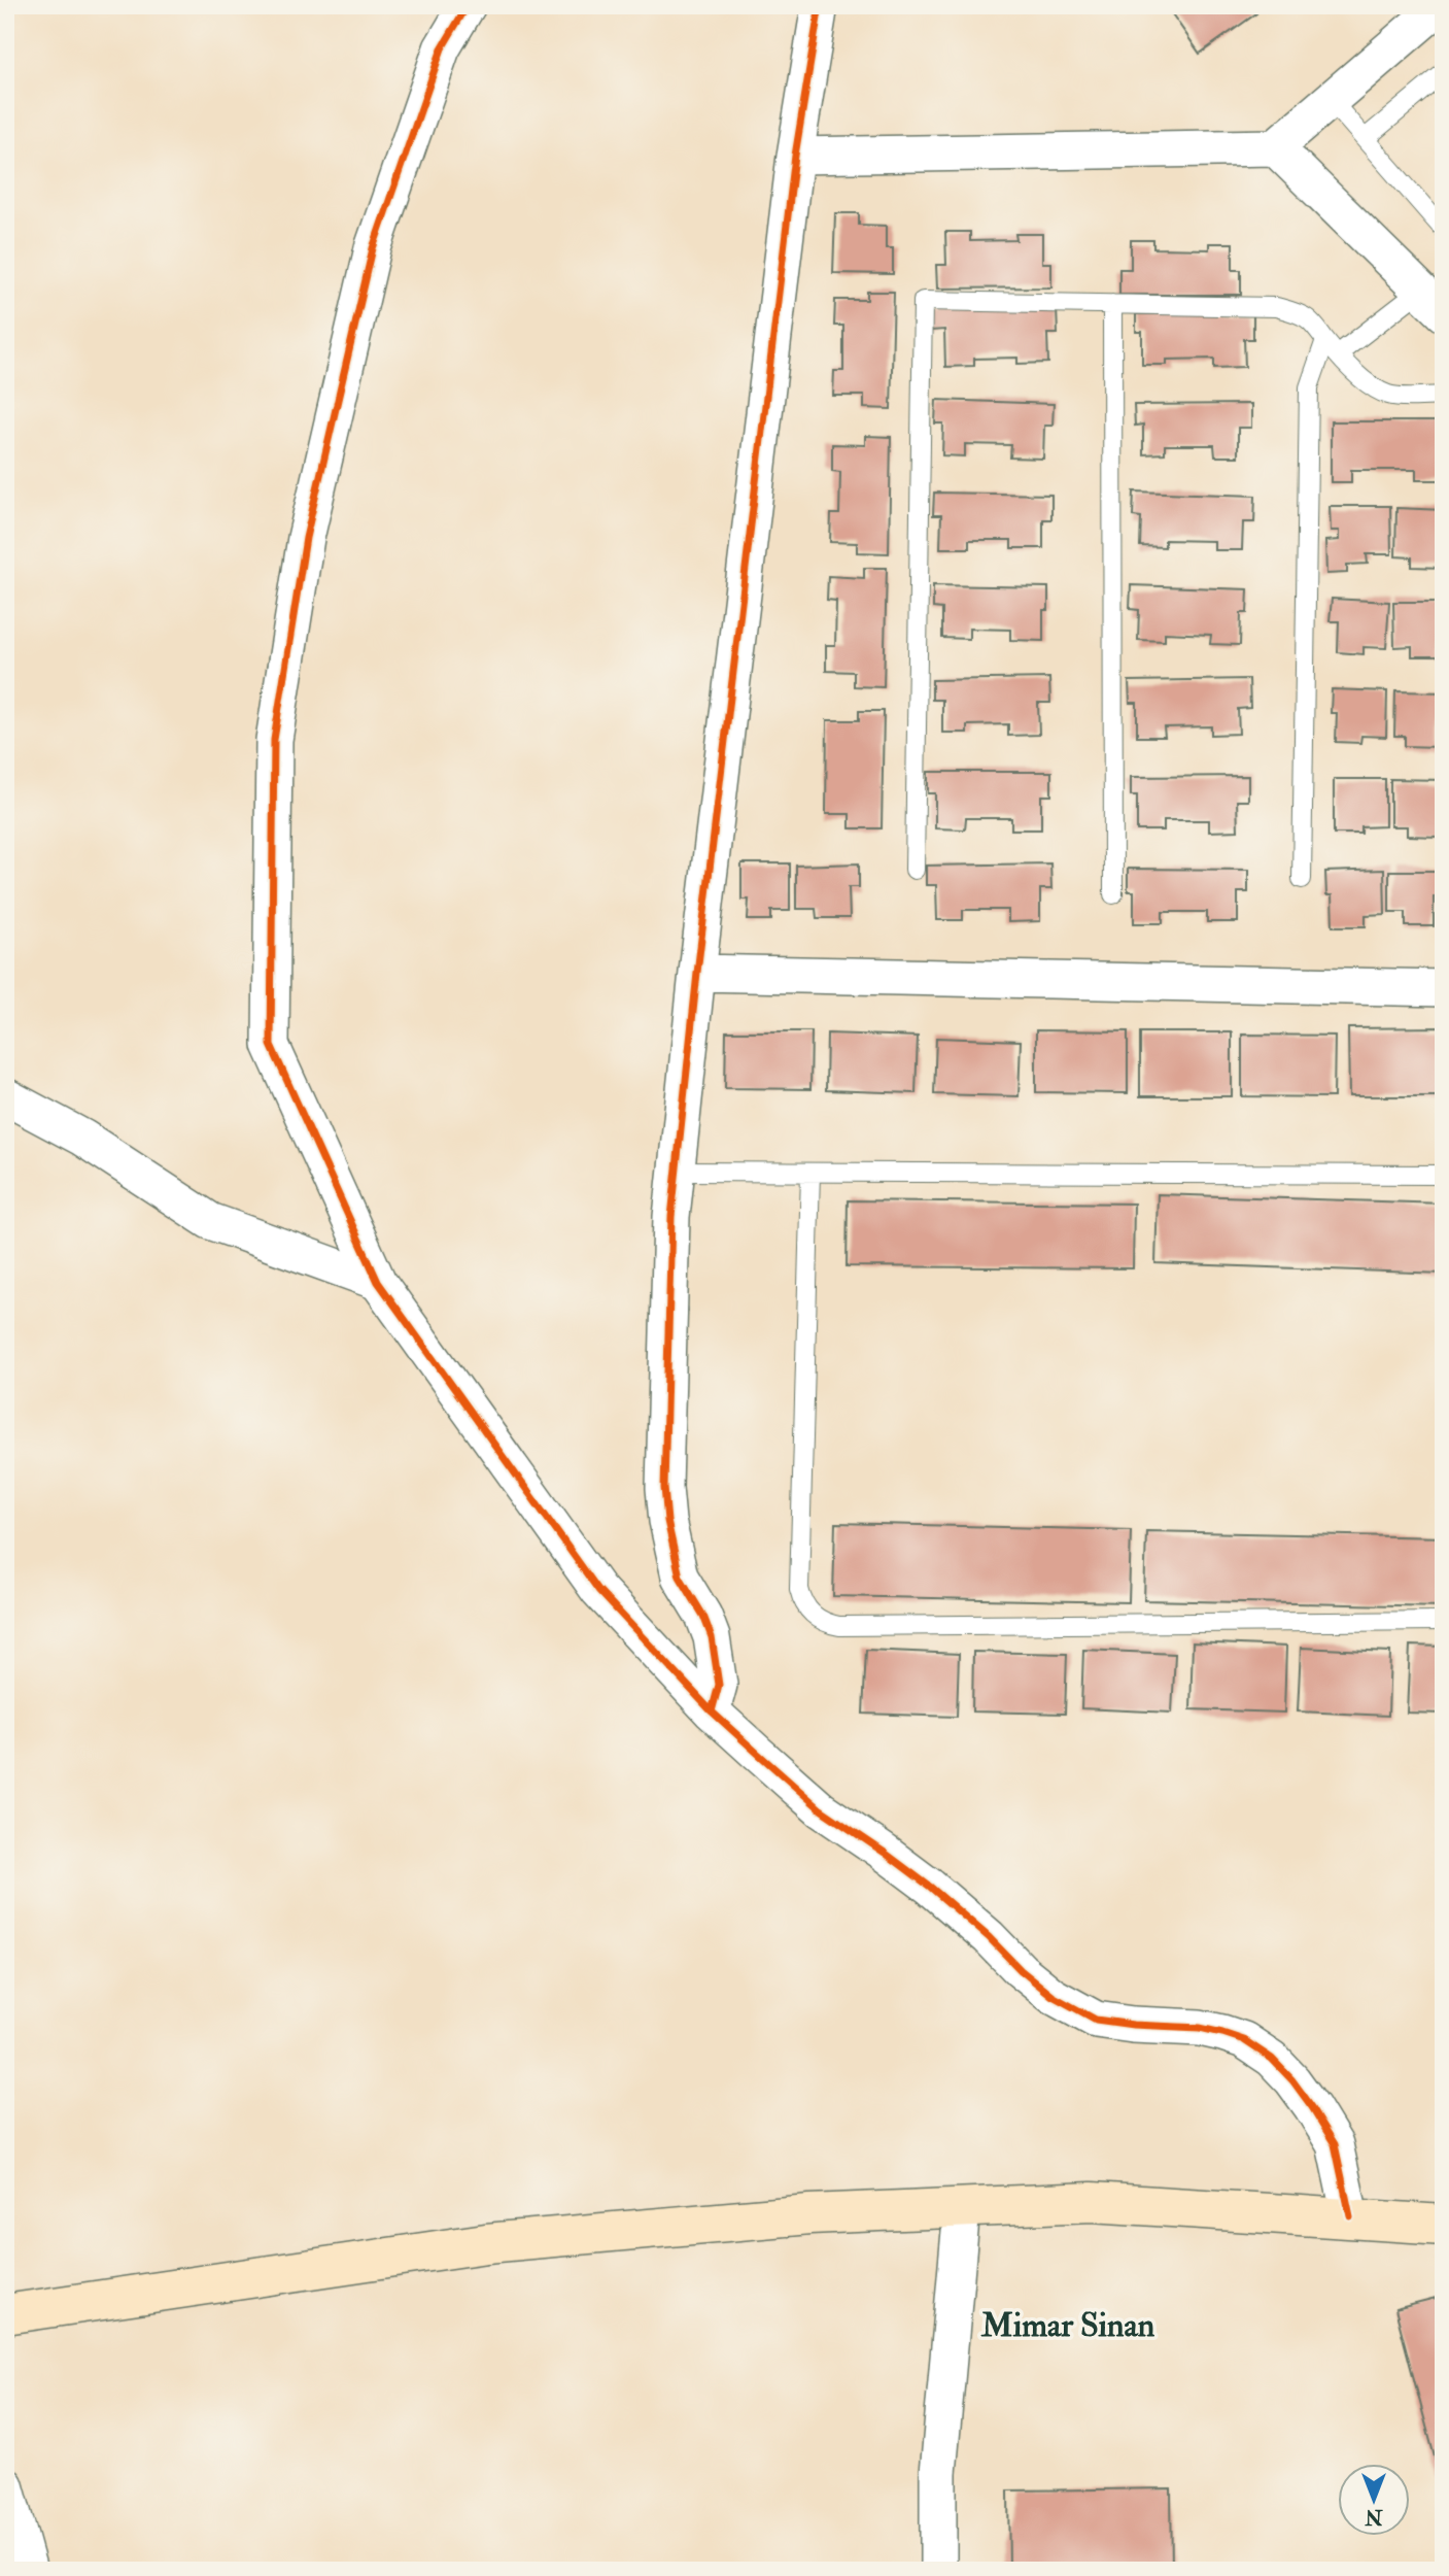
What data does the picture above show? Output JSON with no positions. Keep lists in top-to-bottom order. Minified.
{"districts":["Mimar Sinan"],"north":"bottom"}
